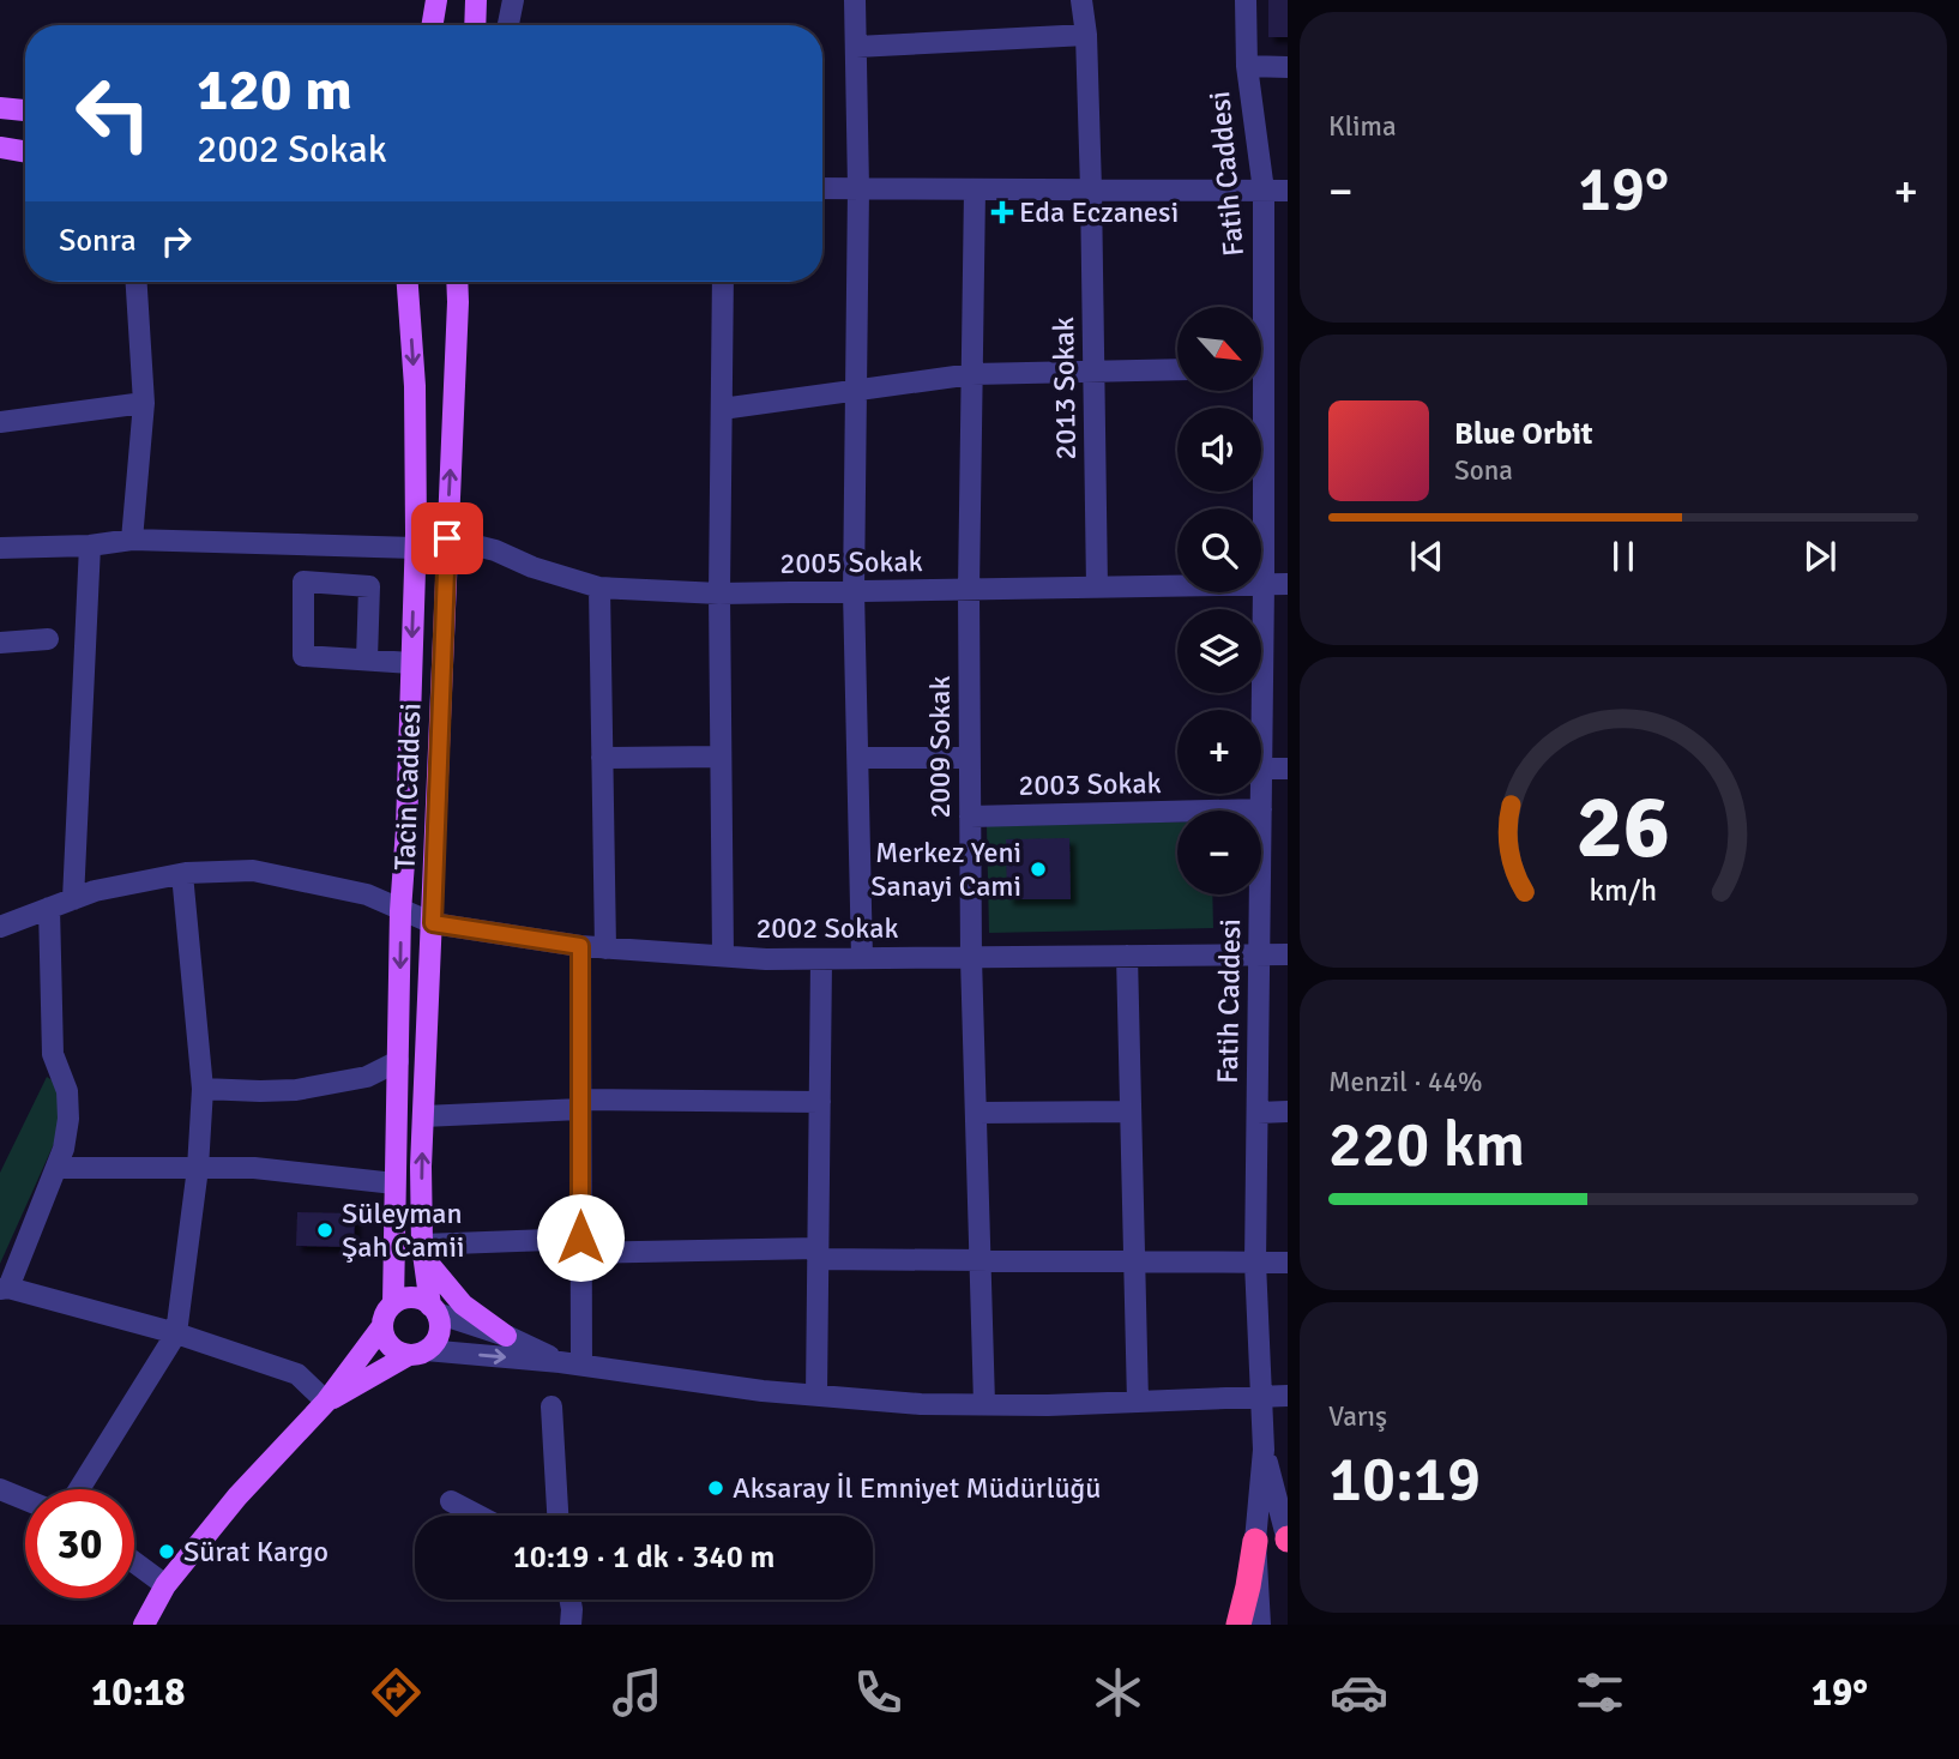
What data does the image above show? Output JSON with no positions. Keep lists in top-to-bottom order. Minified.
{"streets":{"main road":["Tacin Caddesi"],"street":["Fatih Caddesi","2013 Sokak","2005 Sokak","2009 Sokak","2003 Sokak","2002 Sokak"]},"crossings":[["Fatih Caddesi","2005 Sokak"],["Fatih Caddesi","2003 Sokak"],["Fatih Caddesi","2002 Sokak"],["2013 Sokak","2005 Sokak"],["2005 Sokak","2009 Sokak"],["2005 Sokak","Tacin Caddesi"],["2009 Sokak","2003 Sokak"],["2009 Sokak","2002 Sokak"],["Tacin Caddesi","2002 Sokak"]],"places":{"health":["Eda Eczanesi"],"other":["Merkez Yeni Sanayi Cami","Süleyman Şah Camii","Aksaray İl Emniyet Müdürlüğü","Sürat Kargo"]},"north":"bottom right","page":{"tile":["Klima",["Menzil · 44%","220 km"],["Varış","10:19"]],"turn":["120 m","2002 Sokak"],"heat":["−","19°","+"],"then":"Sonra","map_buttons":["+","−"],"song":["Blue Orbit","Sona"],"limit":"30","trip":"10:19 · 1 dk · 340 m","tabs":["10:18","19°"],"gauge":["26","km/h"]}}
